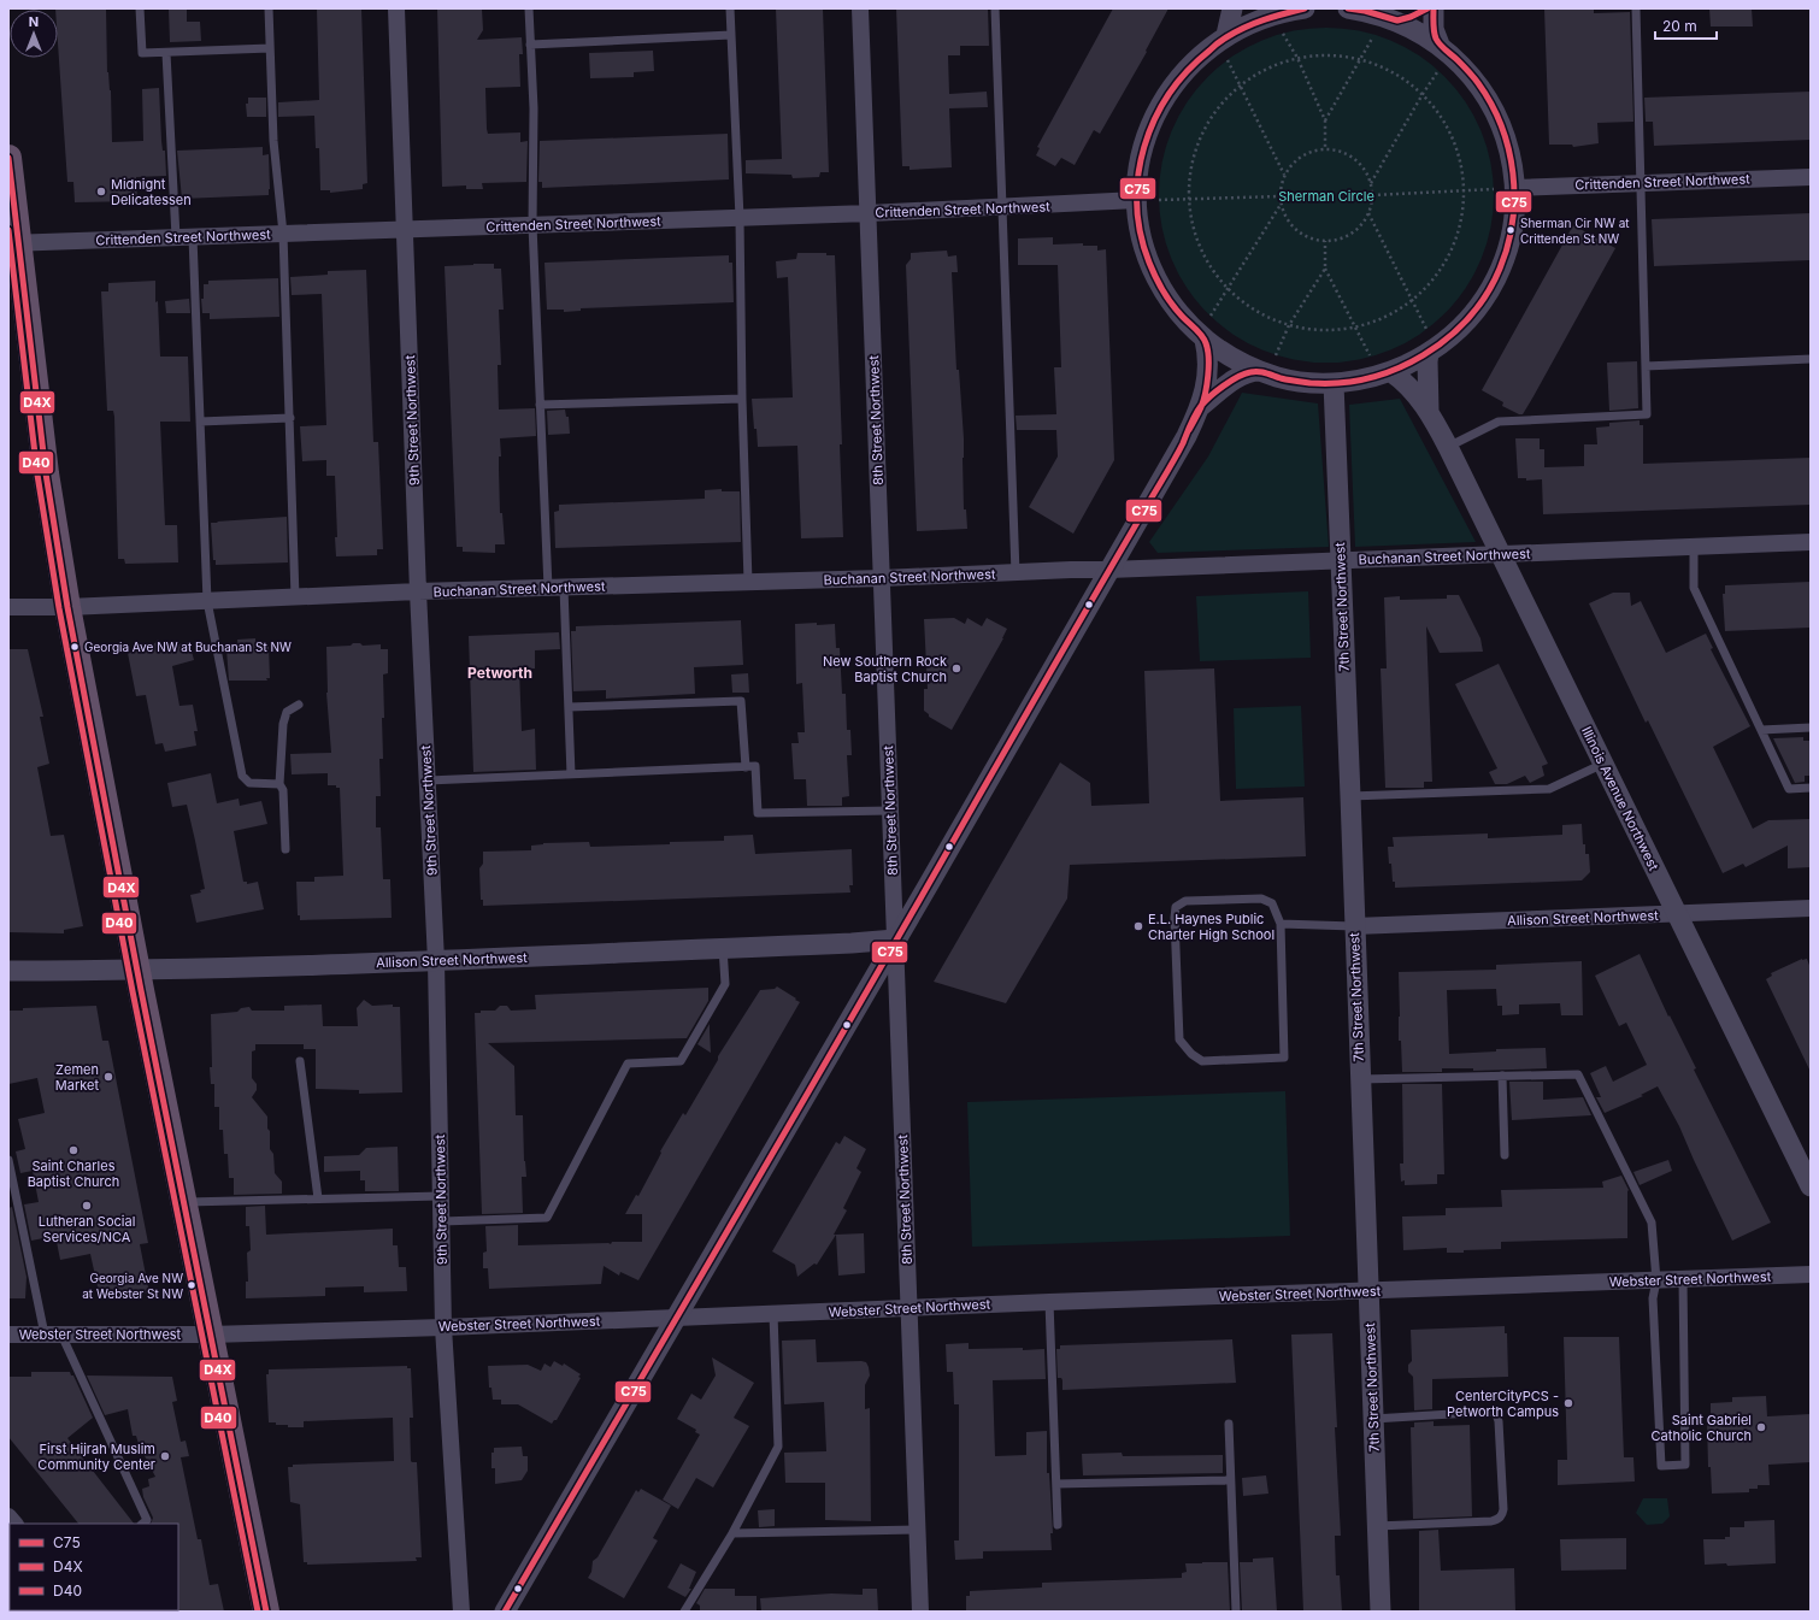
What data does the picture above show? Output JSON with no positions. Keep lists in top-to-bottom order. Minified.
{"streets":{"street":["Crittenden Street Northwest","9th Street Northwest","8th Street Northwest","Buchanan Street Northwest","7th Street Northwest","Illinois Avenue Northwest","Allison Street Northwest","Webster Street Northwest"]},"crossings":[["Crittenden Street Northwest","9th Street Northwest"],["Crittenden Street Northwest","8th Street Northwest"],["9th Street Northwest","Buchanan Street Northwest"],["9th Street Northwest","Allison Street Northwest"],["9th Street Northwest","Webster Street Northwest"],["8th Street Northwest","Buchanan Street Northwest"],["8th Street Northwest","Allison Street Northwest"],["8th Street Northwest","Webster Street Northwest"],["Buchanan Street Northwest","7th Street Northwest"],["Buchanan Street Northwest","Illinois Avenue Northwest"],["7th Street Northwest","Allison Street Northwest"],["7th Street Northwest","Webster Street Northwest"],["Illinois Avenue Northwest","Allison Street Northwest"]],"districts":["Petworth"],"parks":["Sherman Circle"],"places":["Midnight Delicatessen","Sherman Cir NW at Crittenden St NW","Georgia Ave NW at Buchanan St NW","New Southern Rock Baptist Church","E.L. Haynes Public Charter High School","Zemen Market","Saint Charles Baptist Church","Lutheran Social Services/NCA","Georgia Ave NW at Webster St NW","CenterCityPCS - Petworth Campus","Saint Gabriel Catholic Church","First Hijrah Muslim Community Center"],"lines":["transit line C75","transit line D4X","transit line D40"],"legend":["C75","D4X","D40"],"scale_bar":"20 m","north":"top"}
